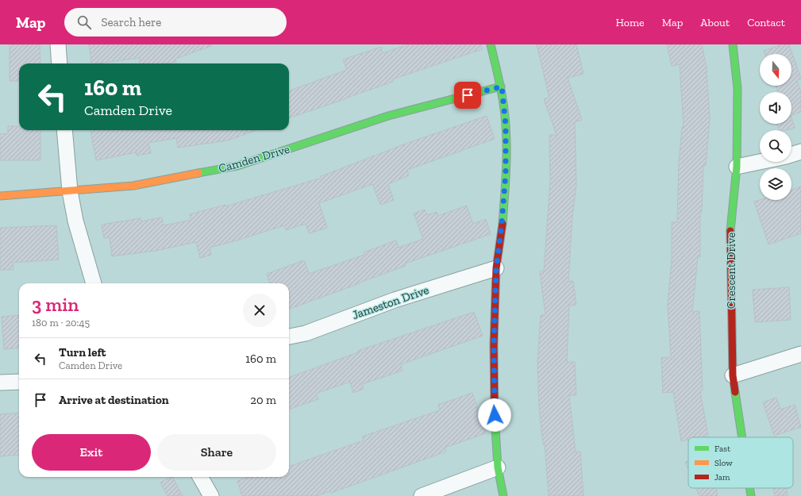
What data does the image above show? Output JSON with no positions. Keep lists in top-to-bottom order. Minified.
{"streets":{"street":["Camden Drive","Crescent Drive","Jameston Drive"]},"legend":["Fast","Slow","Jam"],"north":"bottom","page":{"header":"Map","search":"Search here","nav":["Home","Map","About","Contact"],"turn":["160 m","Camden Drive"],"heading":["3 min","180 m · 20:45"],"list":[{"name":"Turn left","note":"Camden Drive","value":"160 m"},{"name":"Arrive at destination","value":"20 m"}],"buttons":["Exit","Share"]}}
